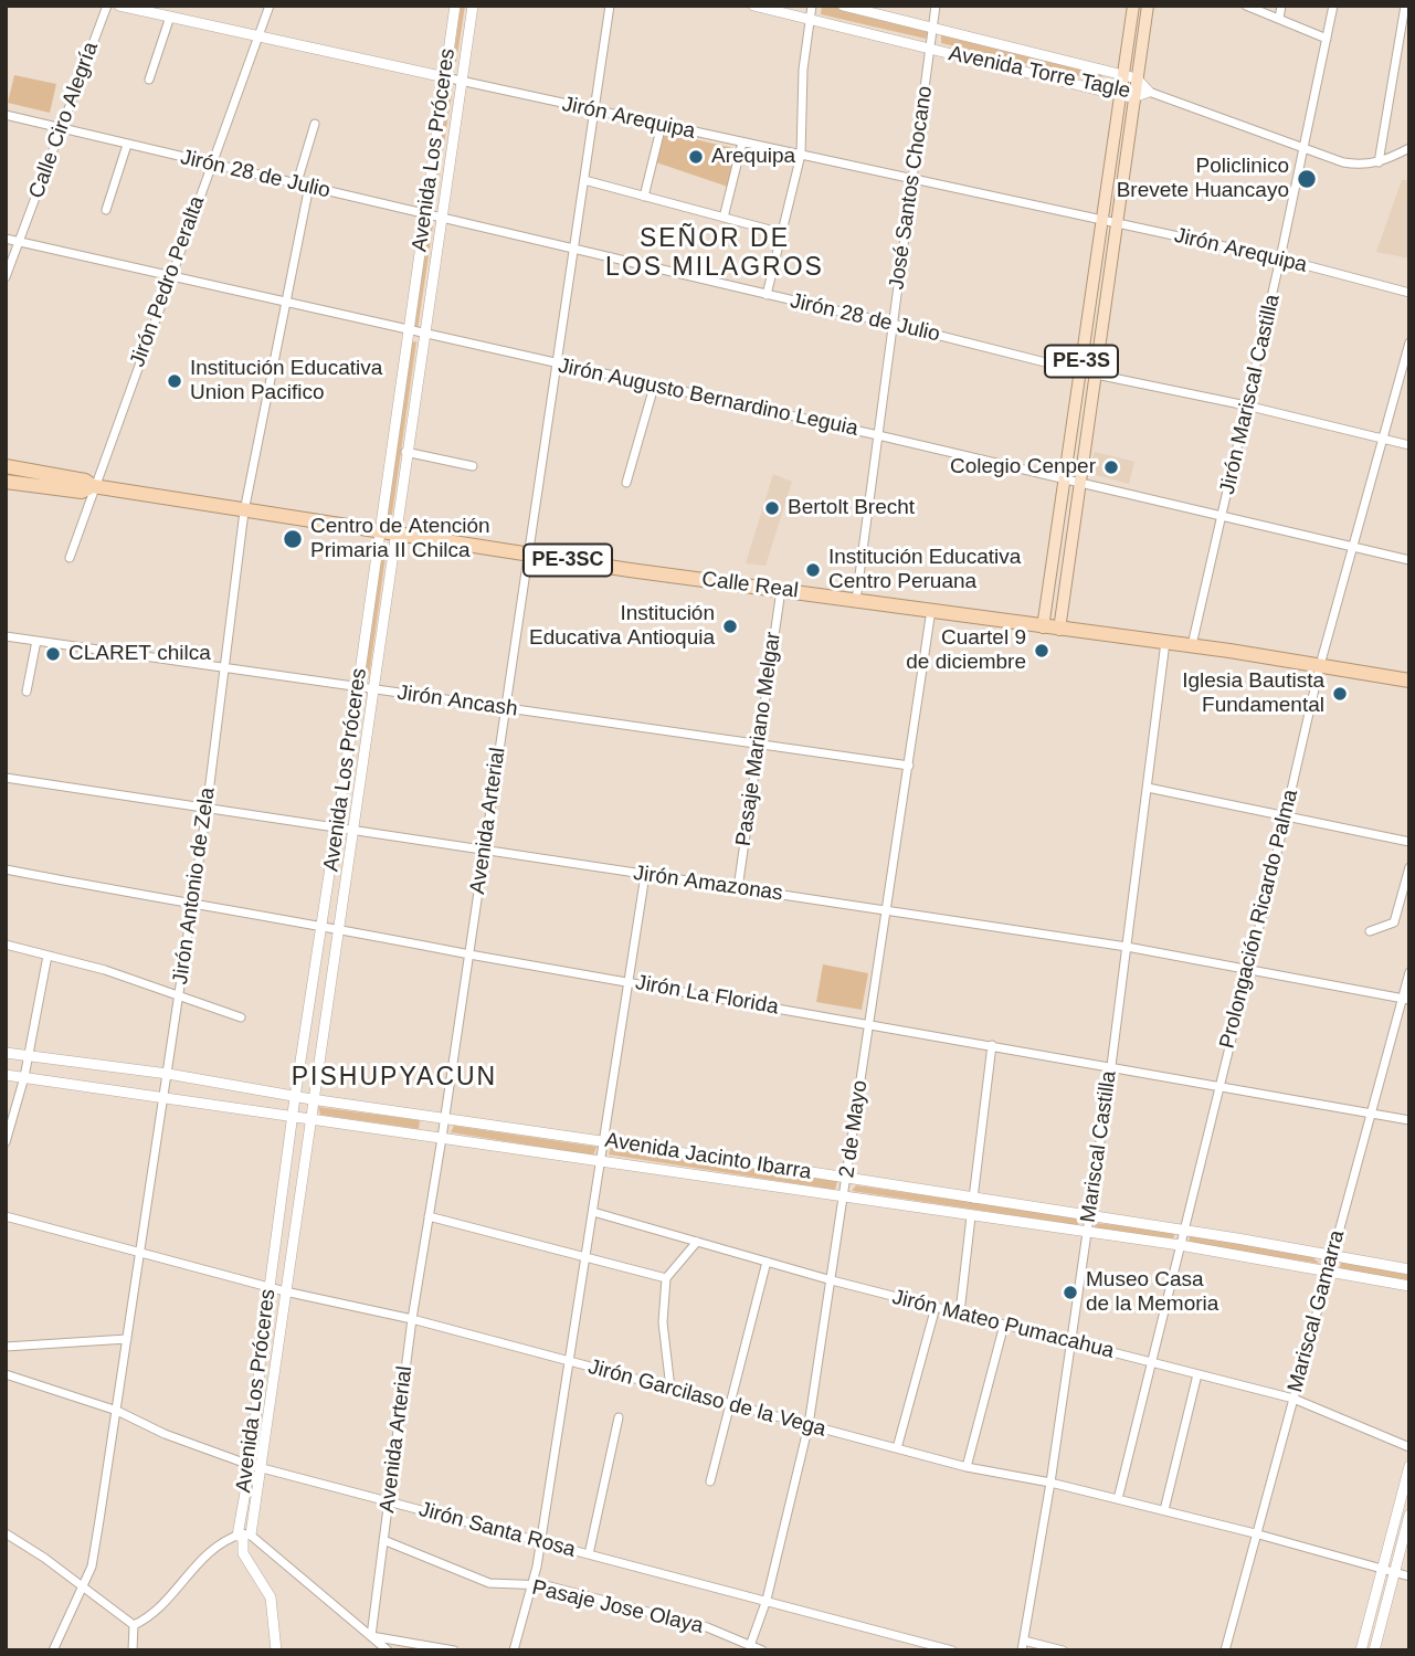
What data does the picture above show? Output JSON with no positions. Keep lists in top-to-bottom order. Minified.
{"streets":{"highway":["PE-3SC","Calle Real"],"main road":["PE-3S"],"street":["Avenida Torre Tagle","Jirón Arequipa","Calle Ciro Alegría","Avenida Los Próceres","Jirón 28 de Julio","José Santos Chocano","Jirón Pedro Peralta","Jirón Mariscal Castilla","Jirón Augusto Bernardino Leguia","Jirón Ancash","Pasaje Mariano Melgar","Avenida Arterial","Jirón Amazonas","Jirón Antonio de Zela","Prolongación Ricardo Palma","Jirón La Florida","2 de Mayo","Mariscal Castilla","Avenida Jacinto Ibarra","Mariscal Gamarra","Jirón Mateo Pumacahua","Jirón Garcilaso de la Vega","Jirón Santa Rosa","Pasaje Jose Olaya"]},"crossings":[["Avenida Torre Tagle","José Santos Chocano"],["Avenida Torre Tagle","PE-3S"],["Jirón Arequipa","Avenida Los Próceres"],["Jirón Arequipa","José Santos Chocano"],["Jirón Arequipa","Jirón Pedro Peralta"],["Jirón Arequipa","PE-3S"],["Jirón Arequipa","Jirón Mariscal Castilla"],["Jirón Arequipa","Avenida Arterial"],["Calle Ciro Alegría","Jirón 28 de Julio"],["Calle Ciro Alegría","Jirón Augusto Bernardino Leguia"],["Avenida Los Próceres","Jirón 28 de Julio"],["Avenida Los Próceres","Jirón Augusto Bernardino Leguia"],["Avenida Los Próceres","Calle Real"],["Avenida Los Próceres","Jirón Ancash"],["Avenida Los Próceres","Jirón Amazonas"],["Avenida Los Próceres","Jirón La Florida"],["Avenida Los Próceres","Avenida Jacinto Ibarra"],["Avenida Los Próceres","Jirón Garcilaso de la Vega"],["Avenida Los Próceres","Jirón Santa Rosa"],["Jirón 28 de Julio","José Santos Chocano"],["Jirón 28 de Julio","Jirón Pedro Peralta"],["Jirón 28 de Julio","PE-3S"],["Jirón 28 de Julio","Jirón Mariscal Castilla"],["Jirón 28 de Julio","Avenida Arterial"],["Jirón 28 de Julio","Jirón Antonio de Zela"],["Jirón 28 de Julio","Prolongación Ricardo Palma"],["José Santos Chocano","Jirón Augusto Bernardino Leguia"],["José Santos Chocano","Calle Real"],["Jirón Pedro Peralta","Jirón Augusto Bernardino Leguia"],["Jirón Pedro Peralta","Calle Real"],["PE-3S","Jirón Augusto Bernardino Leguia"],["PE-3S","Calle Real"],["Jirón Mariscal Castilla","Jirón Augusto Bernardino Leguia"],["Jirón Mariscal Castilla","Calle Real"],["Jirón Augusto Bernardino Leguia","Avenida Arterial"],["Jirón Augusto Bernardino Leguia","Jirón Antonio de Zela"],["Jirón Augusto Bernardino Leguia","Prolongación Ricardo Palma"],["Calle Real","Pasaje Mariano Melgar"],["Calle Real","Avenida Arterial"],["Calle Real","Jirón Antonio de Zela"],["Calle Real","Prolongación Ricardo Palma"],["Calle Real","2 de Mayo"],["Calle Real","Mariscal Castilla"],["Jirón Ancash","Pasaje Mariano Melgar"],["Jirón Ancash","Avenida Arterial"],["Jirón Ancash","Jirón Antonio de Zela"],["Jirón Ancash","2 de Mayo"],["Pasaje Mariano Melgar","Jirón Amazonas"],["Avenida Arterial","Jirón Amazonas"],["Avenida Arterial","Jirón La Florida"],["Avenida Arterial","Avenida Jacinto Ibarra"],["Avenida Arterial","Jirón Garcilaso de la Vega"],["Avenida Arterial","Jirón Santa Rosa"],["Avenida Arterial","Pasaje Jose Olaya"],["Jirón Amazonas","Jirón Antonio de Zela"],["Jirón Amazonas","Prolongación Ricardo Palma"],["Jirón Amazonas","2 de Mayo"],["Jirón Amazonas","Mariscal Castilla"],["Jirón Amazonas","Mariscal Gamarra"],["Jirón Antonio de Zela","Jirón La Florida"],["Jirón Antonio de Zela","Avenida Jacinto Ibarra"],["Jirón Antonio de Zela","Jirón Garcilaso de la Vega"],["Jirón Antonio de Zela","Jirón Santa Rosa"],["Prolongación Ricardo Palma","Jirón La Florida"],["Prolongación Ricardo Palma","Avenida Jacinto Ibarra"],["Prolongación Ricardo Palma","Jirón Mateo Pumacahua"],["Prolongación Ricardo Palma","Jirón Garcilaso de la Vega"],["Jirón La Florida","2 de Mayo"],["Jirón La Florida","Mariscal Castilla"],["Jirón La Florida","Mariscal Gamarra"],["2 de Mayo","Avenida Jacinto Ibarra"],["2 de Mayo","Jirón Mateo Pumacahua"],["2 de Mayo","Jirón Garcilaso de la Vega"],["2 de Mayo","Jirón Santa Rosa"],["2 de Mayo","Pasaje Jose Olaya"],["Mariscal Castilla","Avenida Jacinto Ibarra"],["Mariscal Castilla","Jirón Mateo Pumacahua"],["Mariscal Castilla","Jirón Garcilaso de la Vega"],["Avenida Jacinto Ibarra","Mariscal Gamarra"],["Mariscal Gamarra","Jirón Mateo Pumacahua"],["Mariscal Gamarra","Jirón Garcilaso de la Vega"]],"districts":["SEÑOR DE LOS MILAGROS","PISHUPYACUN"],"places":["Arequipa","Policlinico Brevete Huancayo","Institución Educativa Union Pacifico","Colegio Cenper","Bertolt Brecht","Centro de Atención Primaria II Chilca","Institución Educativa Centro Peruana","Institución Educativa Antioquia","Cuartel 9 de diciembre","CLARET chilca","Iglesia Bautista Fundamental","Museo Casa de la Memoria"]}
